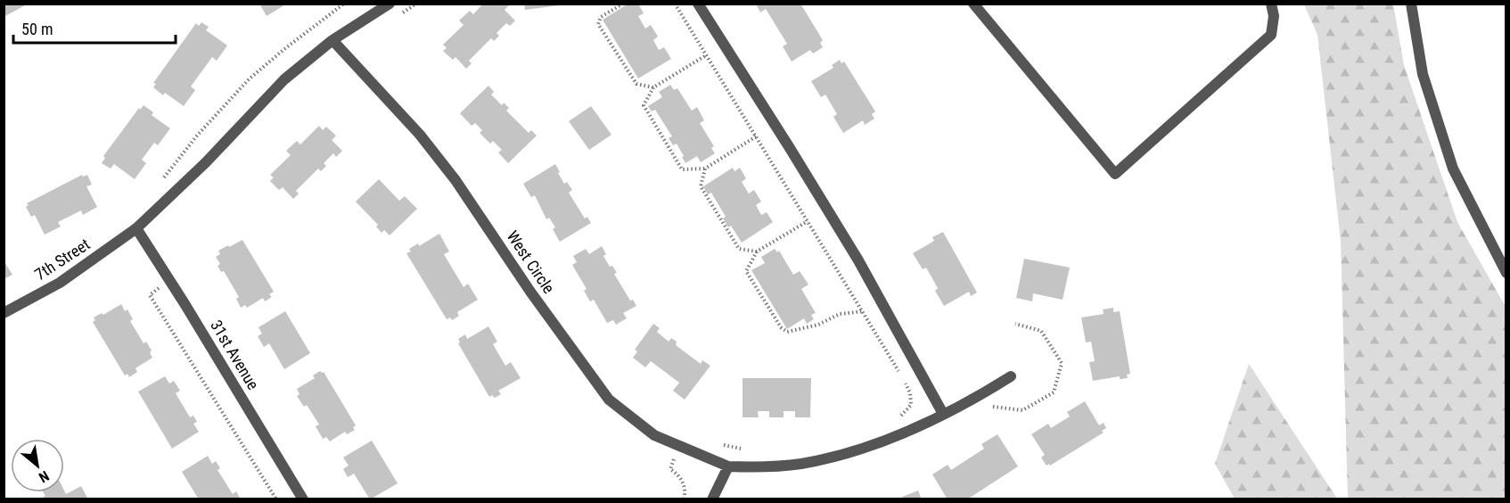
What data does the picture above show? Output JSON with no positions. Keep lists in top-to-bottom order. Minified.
{"streets":{"street":["7th Street","West Circle","31st Avenue"]},"crossings":[["7th Street","31st Avenue"]],"scale_bar":"50 m","north":"bottom right"}
